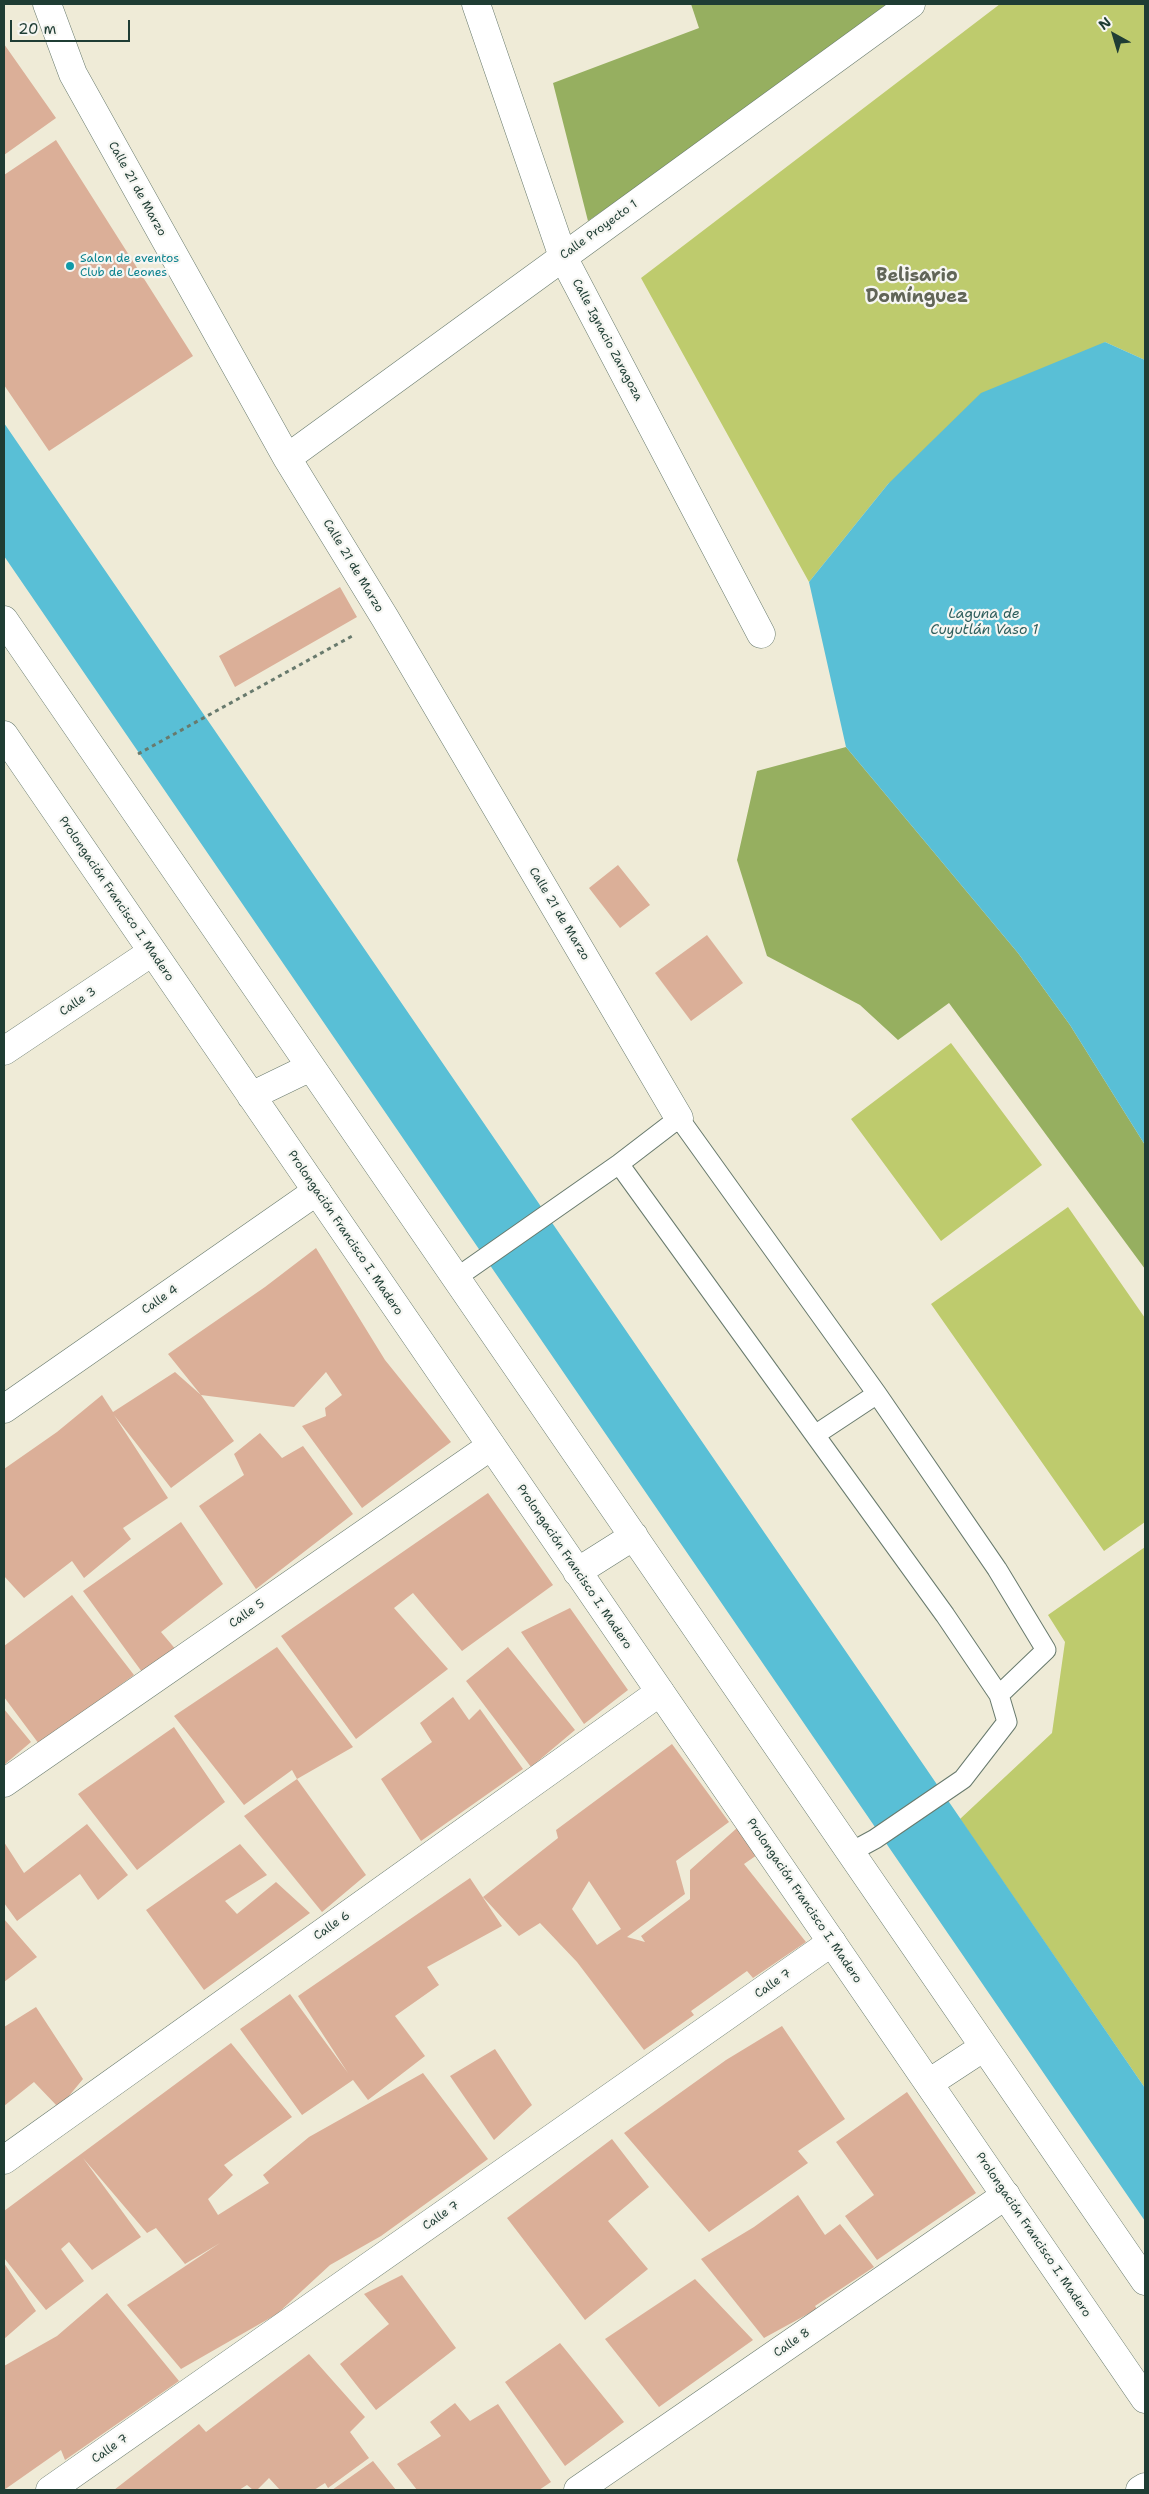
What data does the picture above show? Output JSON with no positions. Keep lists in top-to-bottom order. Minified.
{"streets":{"street":["Calle 21 de Marzo","Calle Proyecto 1","Calle Ignacio Zaragoza","Prolongación Francisco I. Madero","Calle 3","Calle 4","Calle 5","Calle 6","Calle 7","Calle 8"]},"crossings":[["Calle 21 de Marzo","Calle Proyecto 1"],["Calle Proyecto 1","Calle Ignacio Zaragoza"],["Prolongación Francisco I. Madero","Calle 3"],["Prolongación Francisco I. Madero","Calle 4"],["Prolongación Francisco I. Madero","Calle 5"],["Prolongación Francisco I. Madero","Calle 6"],["Prolongación Francisco I. Madero","Calle 7"],["Prolongación Francisco I. Madero","Calle 8"]],"districts":["Belisario Domínguez"],"water":["Laguna de Cuyutlán Vaso 1"],"places":["Salon de eventos Club de Leones"],"scale_bar":"20 m","north":"top left"}
